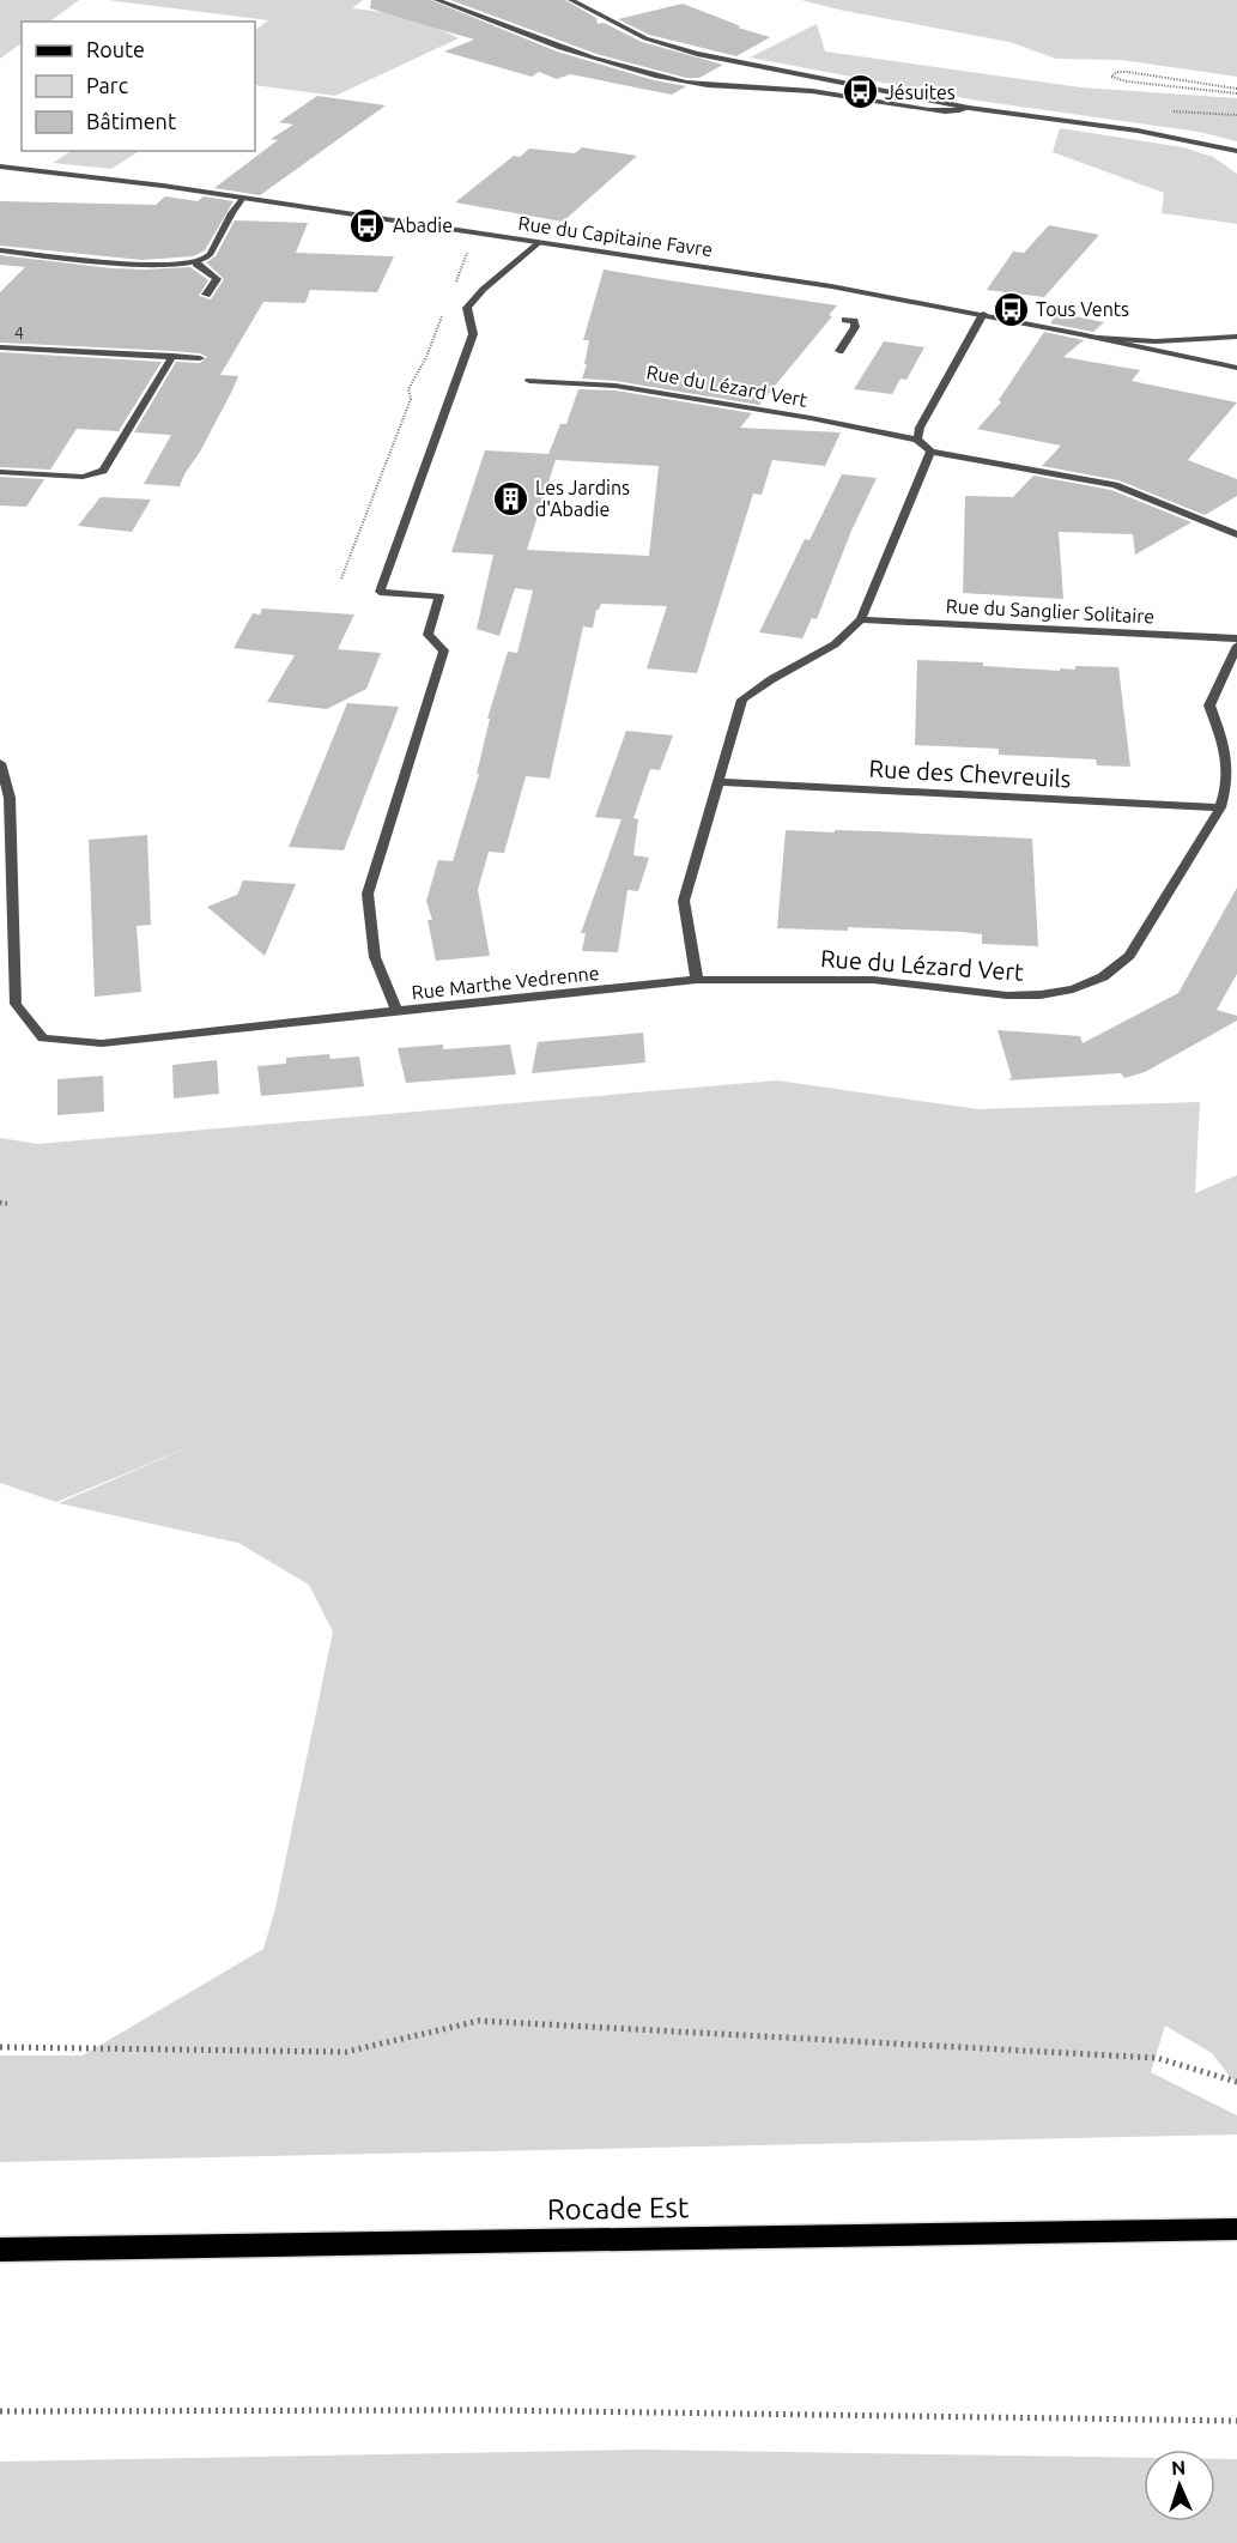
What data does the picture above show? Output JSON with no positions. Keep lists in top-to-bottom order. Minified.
{"streets":{"main road":["Rocade Est"],"street":["Rue du Capitaine Favre","Rue du Lézard Vert","Rue du Sanglier Solitaire","Rue des Chevreuils","Rue Marthe Vedrenne"]},"crossings":[["Rue du Capitaine Favre","Rue Marthe Vedrenne"],["Rue du Lézard Vert","Rue des Chevreuils"],["Rue du Lézard Vert","Rue Marthe Vedrenne"]],"places":{"bus stop":["Jésuites","Abadie","Tous Vents"],"building":["Les Jardins d'Abadie"]},"house_numbers":["4"],"legend":["Route","Parc","Bâtiment"],"north":"top"}
